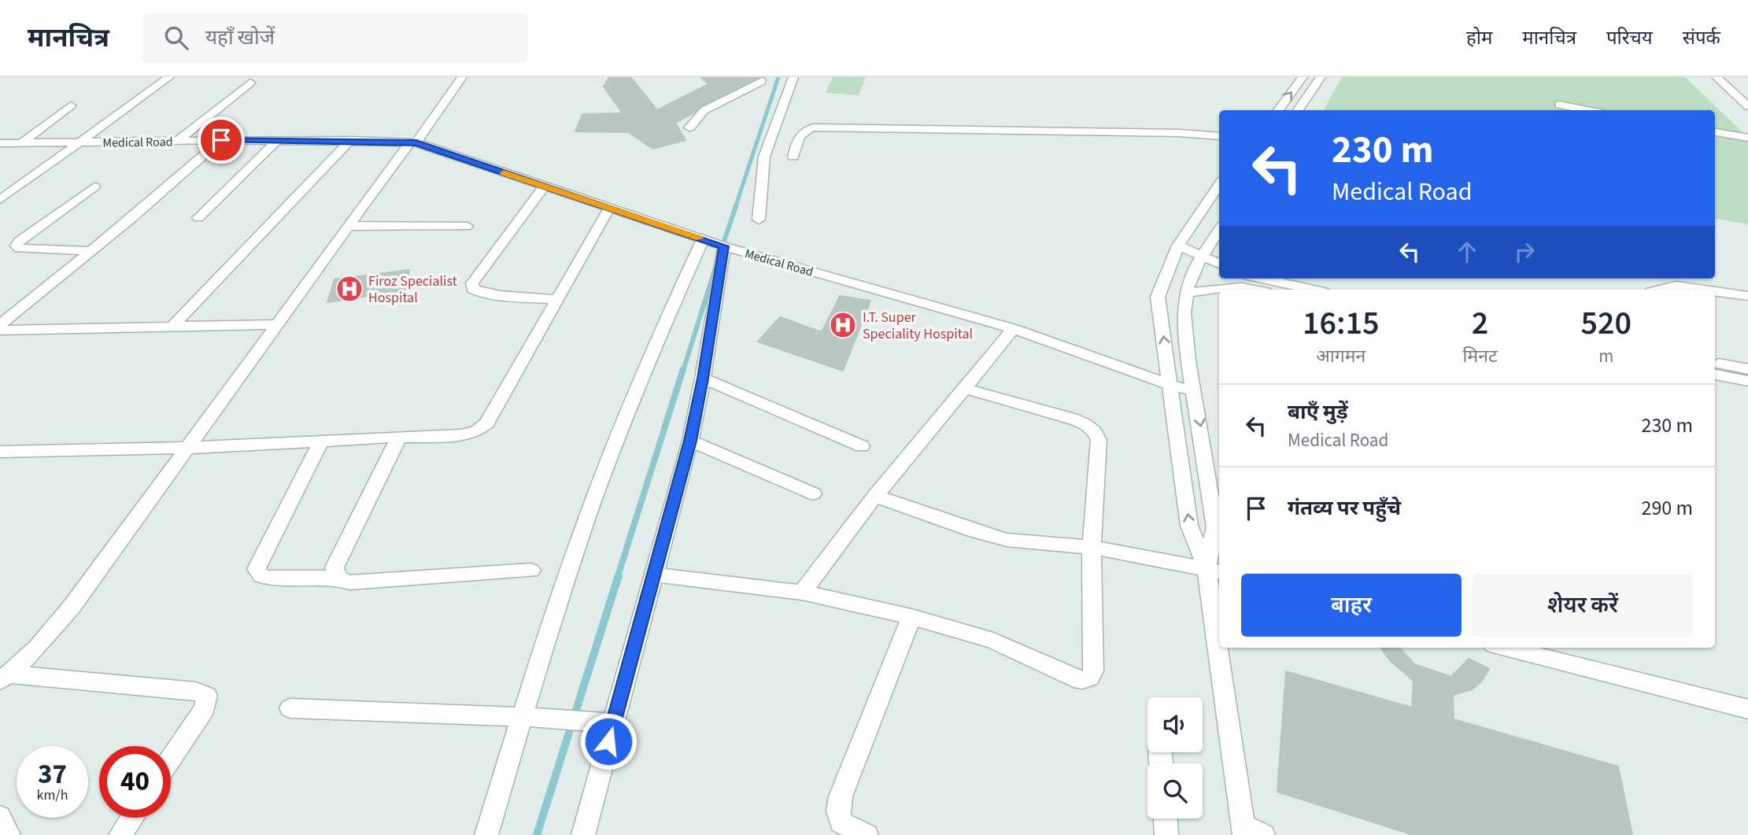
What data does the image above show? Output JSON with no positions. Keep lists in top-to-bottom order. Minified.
{"streets":{"street":["Medical Road"]},"places":{"hospital":["Firoz Specialist Hospital","I.T. Super Speciality Hospital"]},"page":{"header":"मानचित्र","search":"यहाँ खोजें","nav":["होम","मानचित्र","परिचय","संपर्क"],"turn":["230 m","Medical Road"],"eta":["16:15","आगमन","2","मिनट","520","m"],"list":[{"name":"बाएँ मुड़ें","note":"Medical Road","value":"230 m"},{"name":"गंतव्य पर पहुँचे","value":"290 m"}],"buttons":["बाहर","शेयर करें"],"speed":"37 km/h","limit":"40"}}
